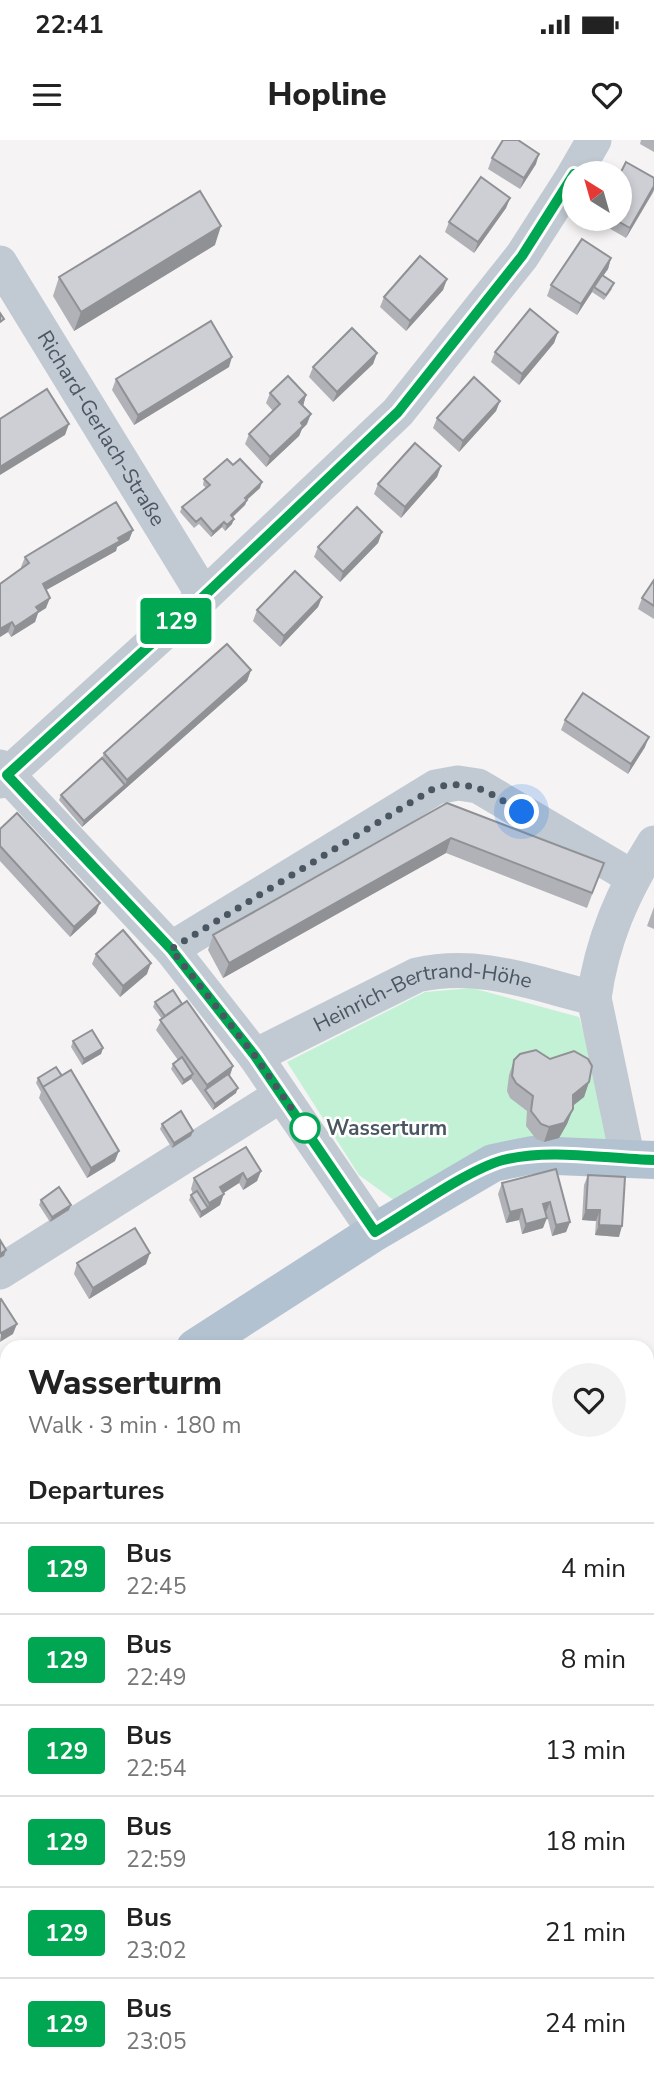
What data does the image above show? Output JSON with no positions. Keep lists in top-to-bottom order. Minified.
{"streets":{"street":["Richard-Gerlach-Straße","Heinrich-Bertrand-Höhe"]},"places":["Wasserturm"],"lines":["bus line 129"],"north":"top left","page":{"status":"22:41","header":"Hopline","on_map":"129","heading":[["Wasserturm","Walk · 3 min · 180 m"],"Departures"],"list":[{"mark":"129","name":"Bus","note":"22:45","value":"4 min"},{"mark":"129","name":"Bus","note":"22:49","value":"8 min"},{"mark":"129","name":"Bus","note":"22:54","value":"13 min"},{"mark":"129","name":"Bus","note":"22:59","value":"18 min"},{"mark":"129","name":"Bus","note":"23:02","value":"21 min"},{"mark":"129","name":"Bus","note":"23:05","value":"24 min"}]}}
